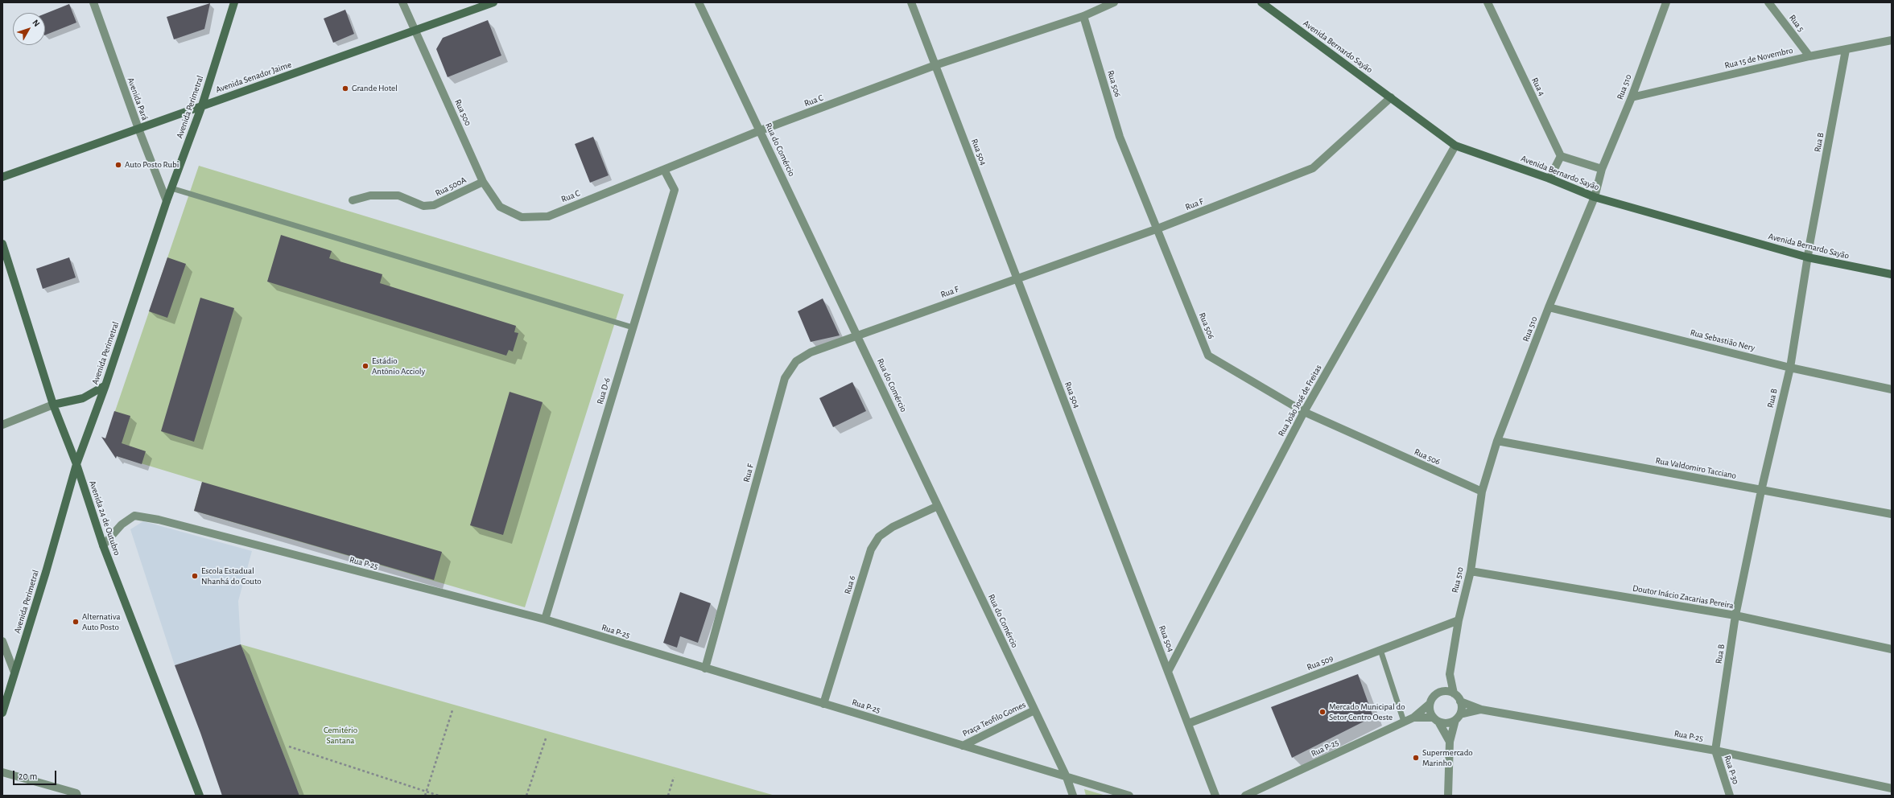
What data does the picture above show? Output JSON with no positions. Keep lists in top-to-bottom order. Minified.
{"streets":{"street":["Rua 5","Avenida Bernardo Sayão","Rua 15 de Novembro","Avenida Senador Jaime","Rua 506","Rua 4","Rua 510","Avenida Pará","Rua C","Avenida Perimetral","Rua 500","Rua B","Rua do Comércio","Rua 504","Rua 500A","Rua F","Rua Sebastião Nery","Rua D-6","Rua João José de Freitas","Rua Valdomiro Tacciano","Avenida 24 de Outubro","Rua P-25","Rua 6","Doutor Inácio Zacarias Pereira","Rua 509","Praça Teofilo Gomes","Rua P-30"]},"crossings":[["Rua 5","Rua 15 de Novembro"],["Avenida Bernardo Sayão","Rua 510"],["Avenida Bernardo Sayão","Rua B"],["Avenida Bernardo Sayão","Rua F"],["Avenida Bernardo Sayão","Rua João José de Freitas"],["Rua 15 de Novembro","Rua 510"],["Rua 15 de Novembro","Rua B"],["Avenida Senador Jaime","Avenida Pará"],["Avenida Senador Jaime","Avenida Perimetral"],["Avenida Senador Jaime","Rua 500"],["Rua 506","Rua 510"],["Rua 506","Rua C"],["Rua 506","Rua F"],["Rua 506","Rua João José de Freitas"],["Rua 510","Rua Sebastião Nery"],["Rua 510","Rua Valdomiro Tacciano"],["Rua 510","Rua P-25"],["Rua 510","Doutor Inácio Zacarias Pereira"],["Rua 510","Rua 509"],["Avenida Pará","Avenida Perimetral"],["Rua C","Rua 500"],["Rua C","Rua do Comércio"],["Rua C","Rua 504"],["Rua C","Rua D-6"],["Avenida Perimetral","Avenida 24 de Outubro"],["Rua 500","Rua 500A"],["Rua B","Rua Sebastião Nery"],["Rua B","Rua Valdomiro Tacciano"],["Rua B","Rua P-25"],["Rua B","Doutor Inácio Zacarias Pereira"],["Rua B","Rua P-30"],["Rua do Comércio","Rua F"],["Rua do Comércio","Rua P-25"],["Rua do Comércio","Rua 6"],["Rua do Comércio","Praça Teofilo Gomes"],["Rua 504","Rua F"],["Rua 504","Rua João José de Freitas"],["Rua 504","Rua 509"],["Rua F","Rua P-25"],["Rua D-6","Rua P-25"],["Avenida 24 de Outubro","Rua P-25"],["Rua P-25","Rua 6"],["Rua P-25","Praça Teofilo Gomes"],["Rua P-25","Rua P-30"]],"parks":["Cemitério Santana"],"places":["Grande Hotel","Auto Posto Rubi","Estádio Antônio Accioly","Escola Estadual Nhanhá do Couto","Alternativa Auto Posto","Mercado Municipal do Setor Centro Oeste","Supermercado Marinho"],"scale_bar":"20 m","north":"top right"}
